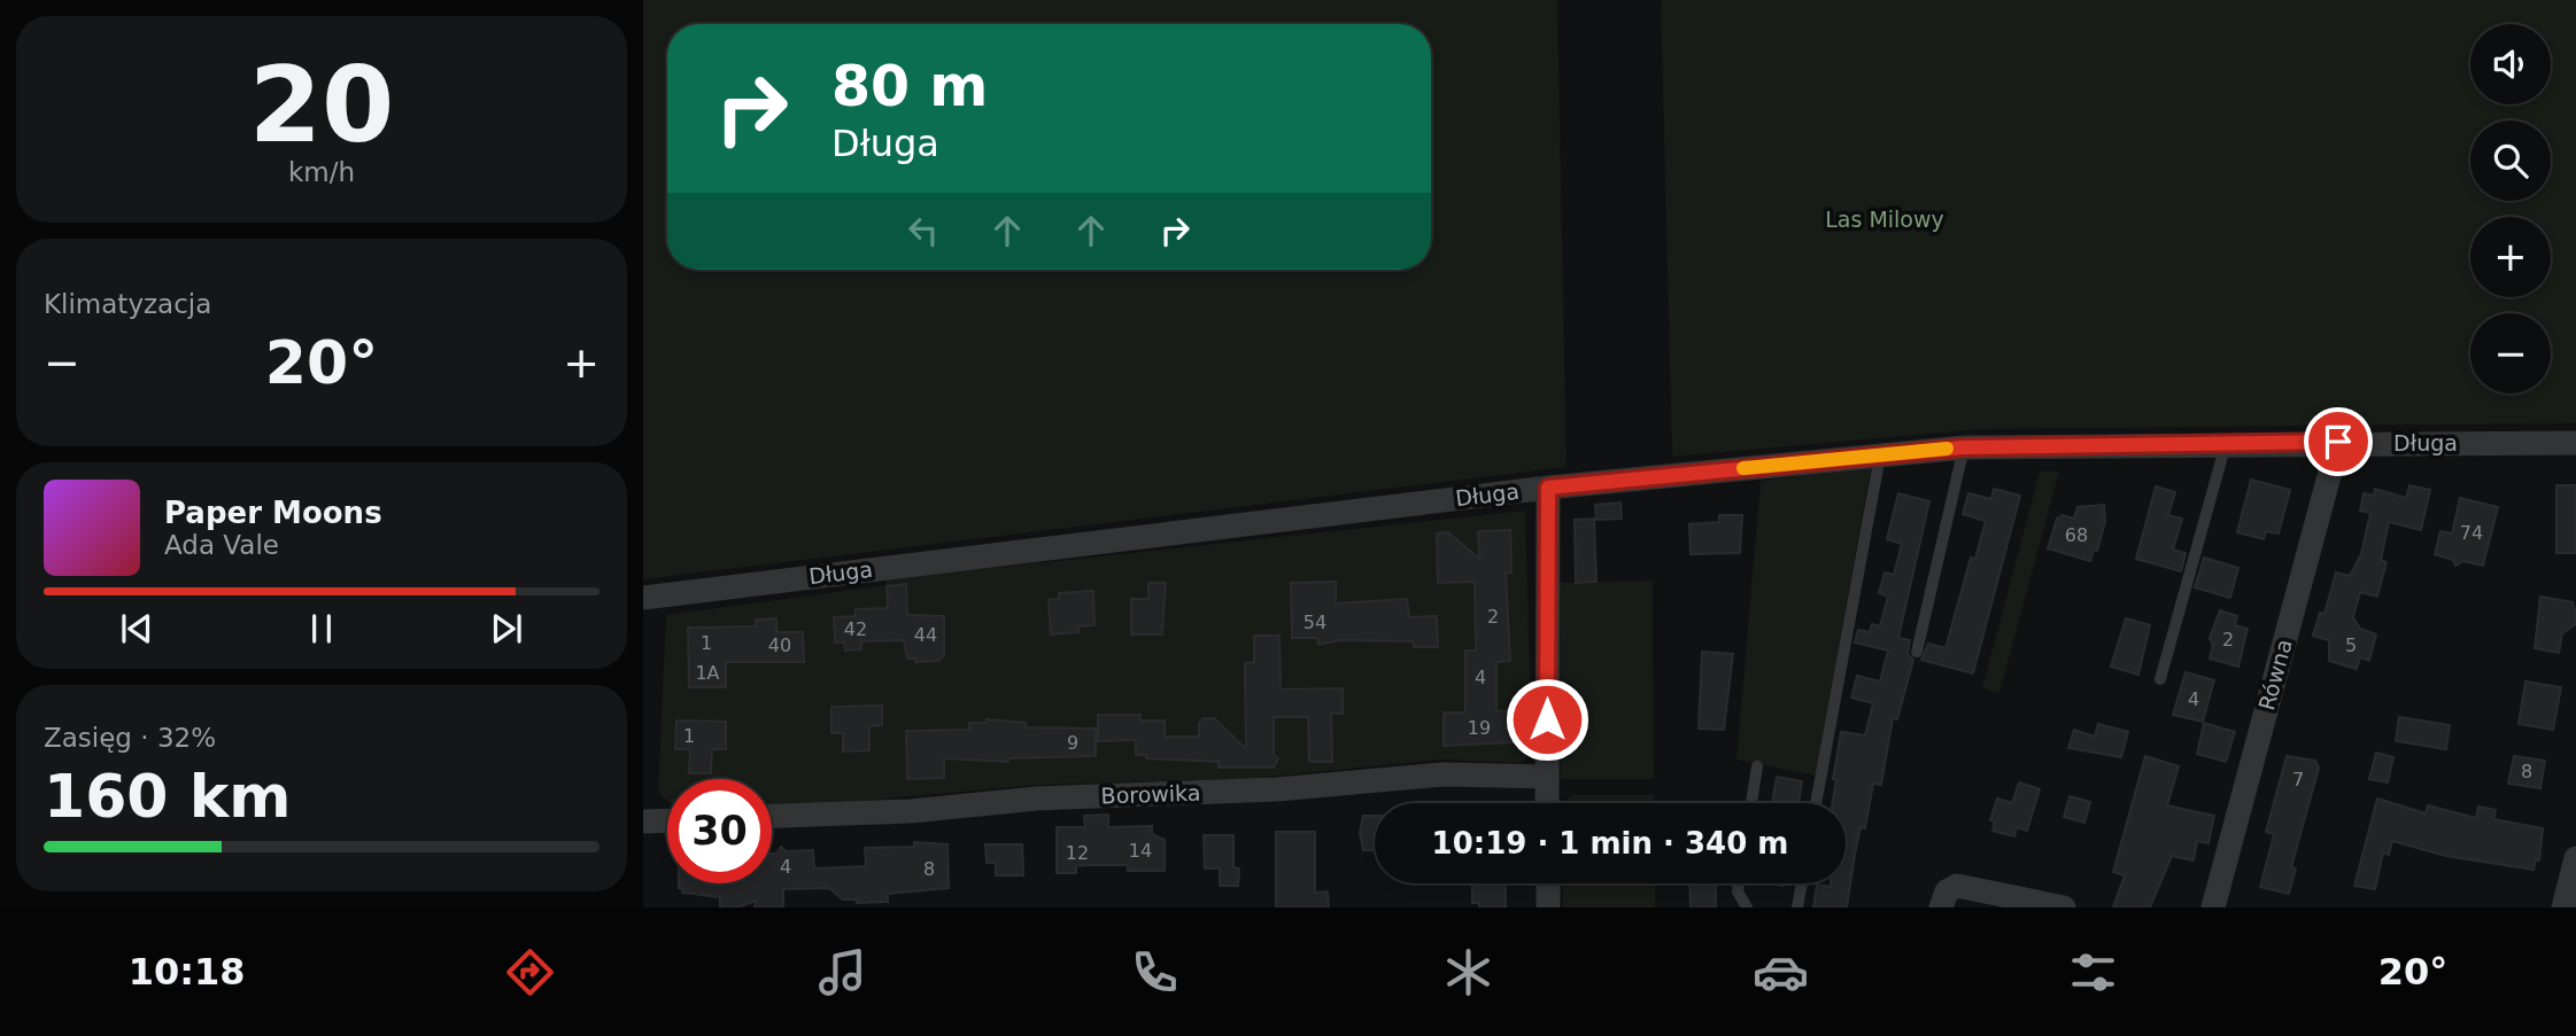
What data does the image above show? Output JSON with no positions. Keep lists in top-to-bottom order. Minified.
{"streets":{"street":["Długa","Równa","Borowika"]},"crossings":[["Długa","Równa"]],"parks":["Las Milowy"],"house_numbers":["74","68","2","54","42","44","2","1","40","5","1A","4","4","19","1","9","8","7","14","12","4","8"],"page":{"tile":[["20","km/h"],"Klimatyzacja",["Zasięg · 32%","160 km"]],"map_buttons":["+","−"],"turn":["80 m","Długa"],"heat":["−","20°","+"],"song":["Paper Moons","Ada Vale"],"limit":"30","trip":"10:19 · 1 min · 340 m","tabs":["10:18","20°"]}}
